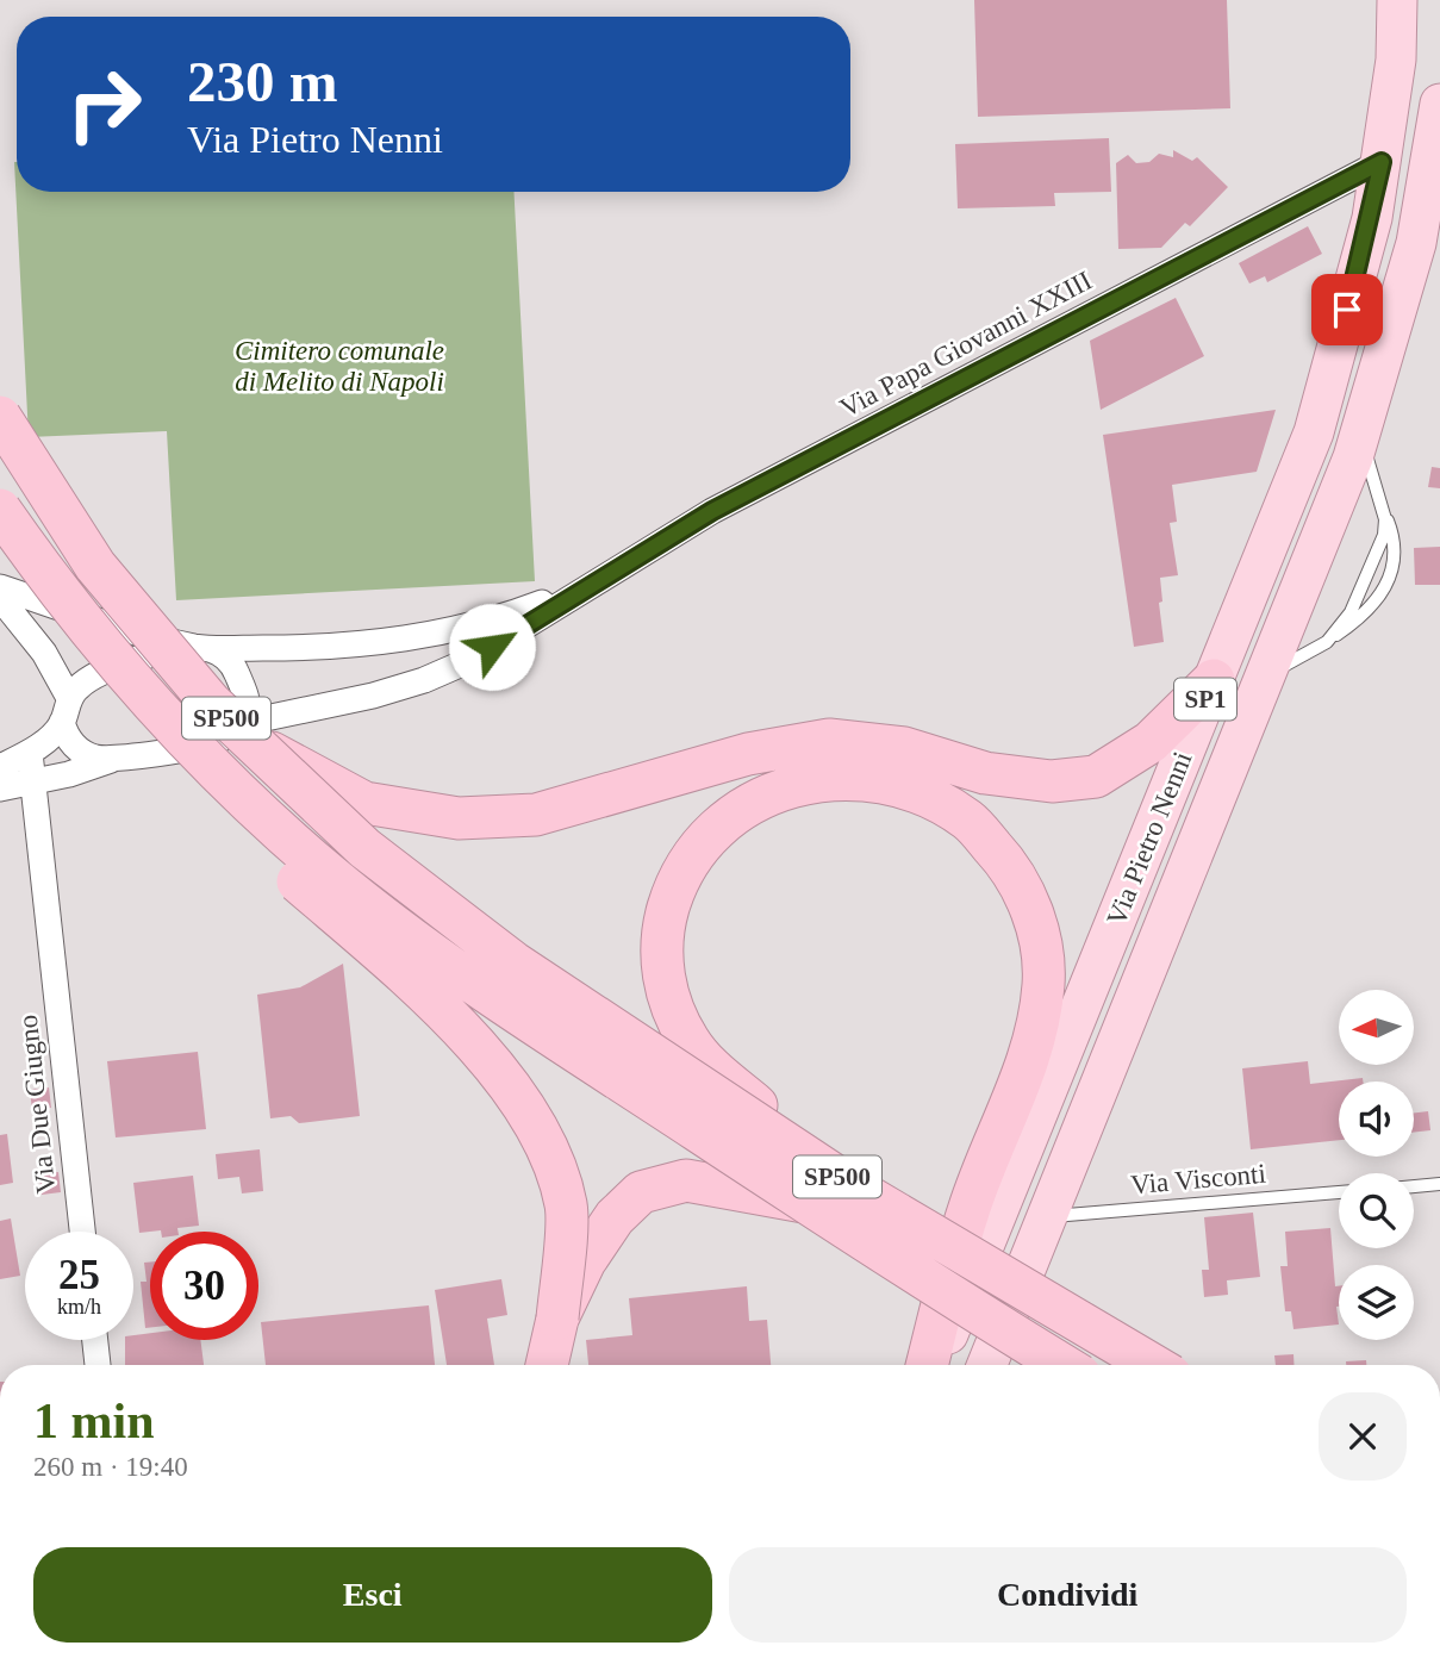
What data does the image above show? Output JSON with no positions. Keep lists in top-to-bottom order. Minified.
{"streets":{"highway":["SP500"],"main road":["SP1","Via Pietro Nenni"],"street":["Via Papa Giovanni XXIII","Via Due Giugno"],"lane":["Via Visconti"]},"crossings":[["Via Papa Giovanni XXIII","SP500"],["Via Papa Giovanni XXIII","Via Pietro Nenni"],["Via Papa Giovanni XXIII","Via Due Giugno"],["Via Pietro Nenni","Via Visconti"]],"parks":["Cimitero comunale di Melito di Napoli"],"north":"left","page":{"turn":["230 m","Via Pietro Nenni"],"speed":"25 km/h","limit":"30","heading":["1 min","260 m · 19:40"],"buttons":["Esci","Condividi"]}}
